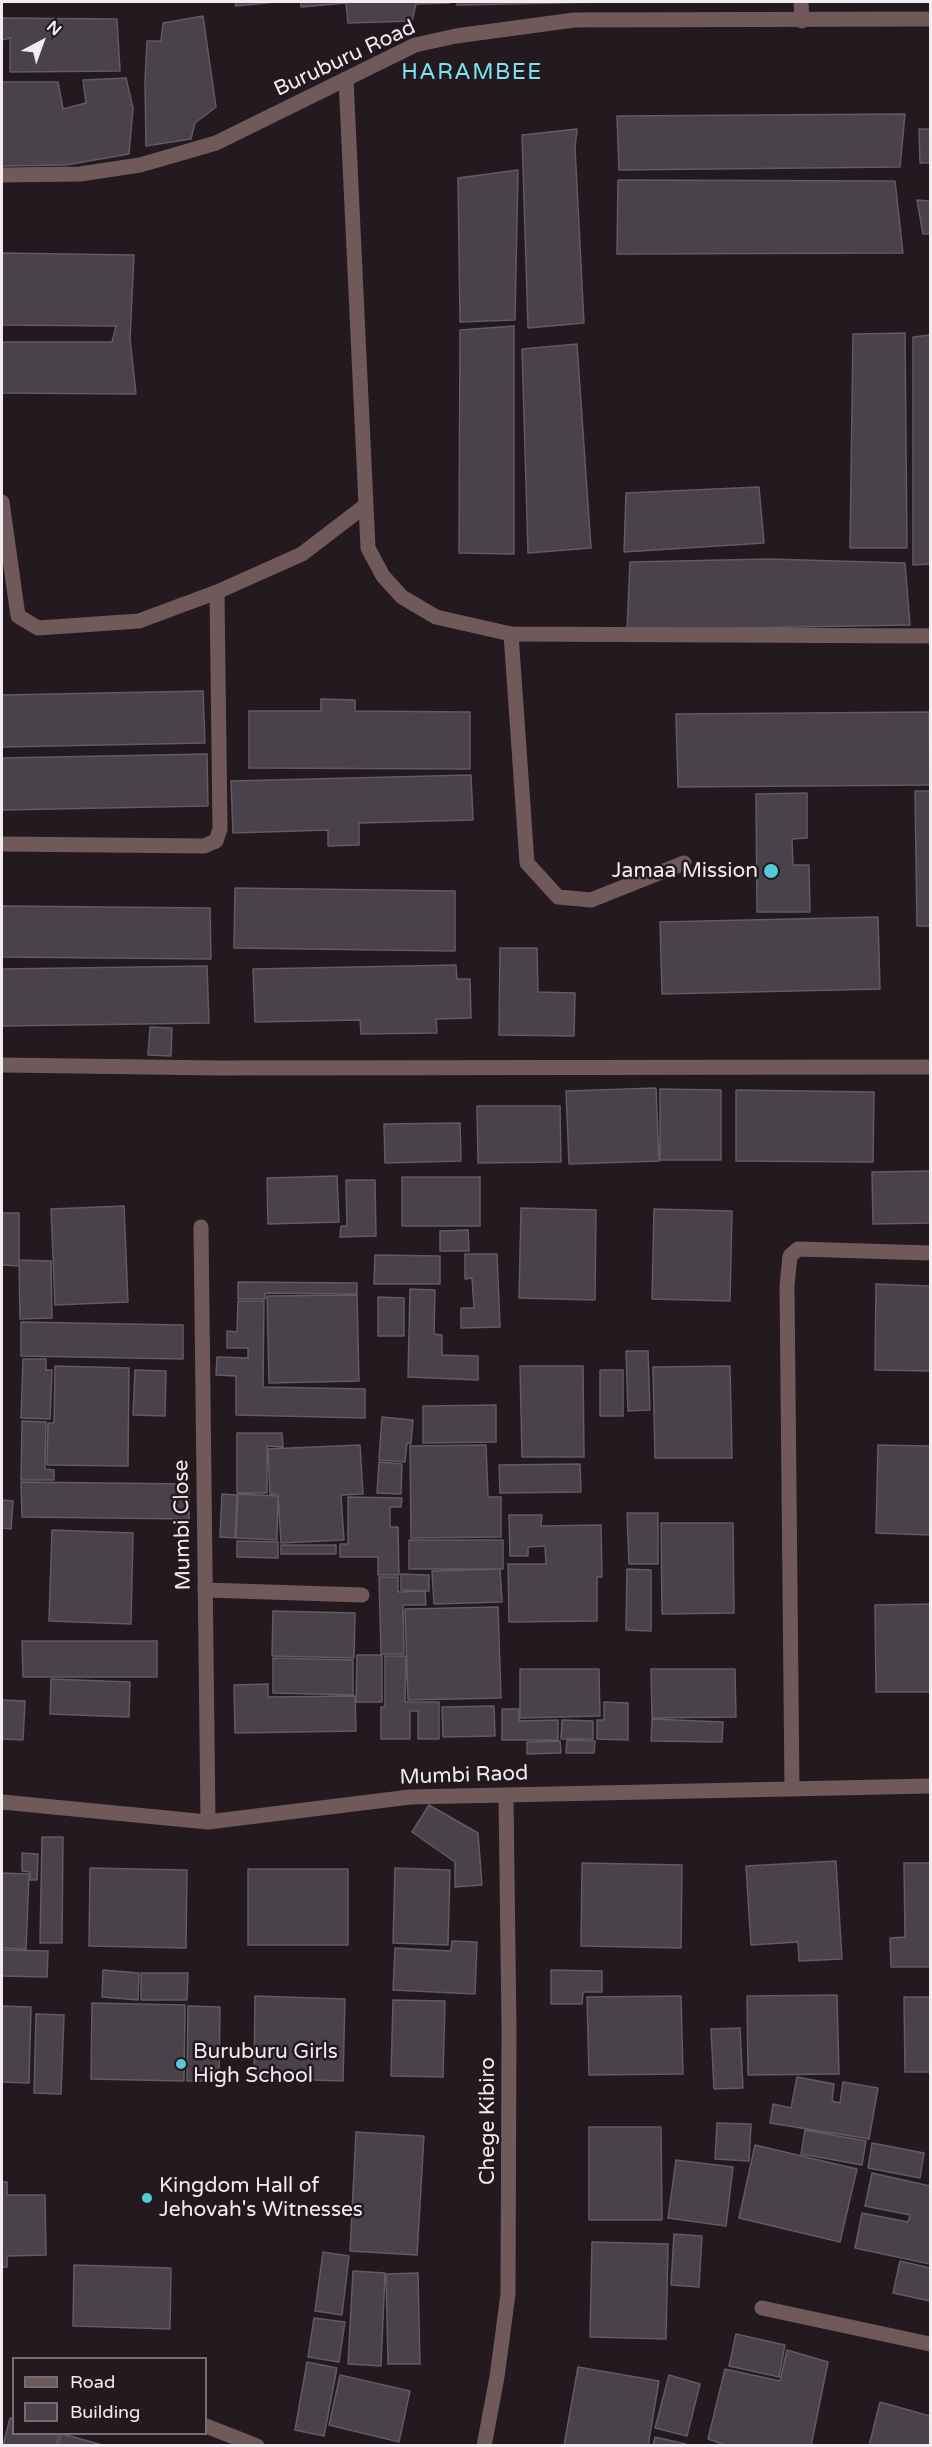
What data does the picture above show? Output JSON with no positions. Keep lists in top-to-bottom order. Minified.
{"streets":{"street":["Buruburu Road","Mumbi Close","Mumbi Raod","Chege Kibiro"]},"crossings":[["Mumbi Close","Mumbi Raod"],["Mumbi Raod","Chege Kibiro"]],"districts":["HARAMBEE"],"places":["Jamaa Mission","Buruburu Girls High School","Kingdom Hall of Jehovah's Witnesses"],"legend":["Road","Building"],"north":"top right"}
